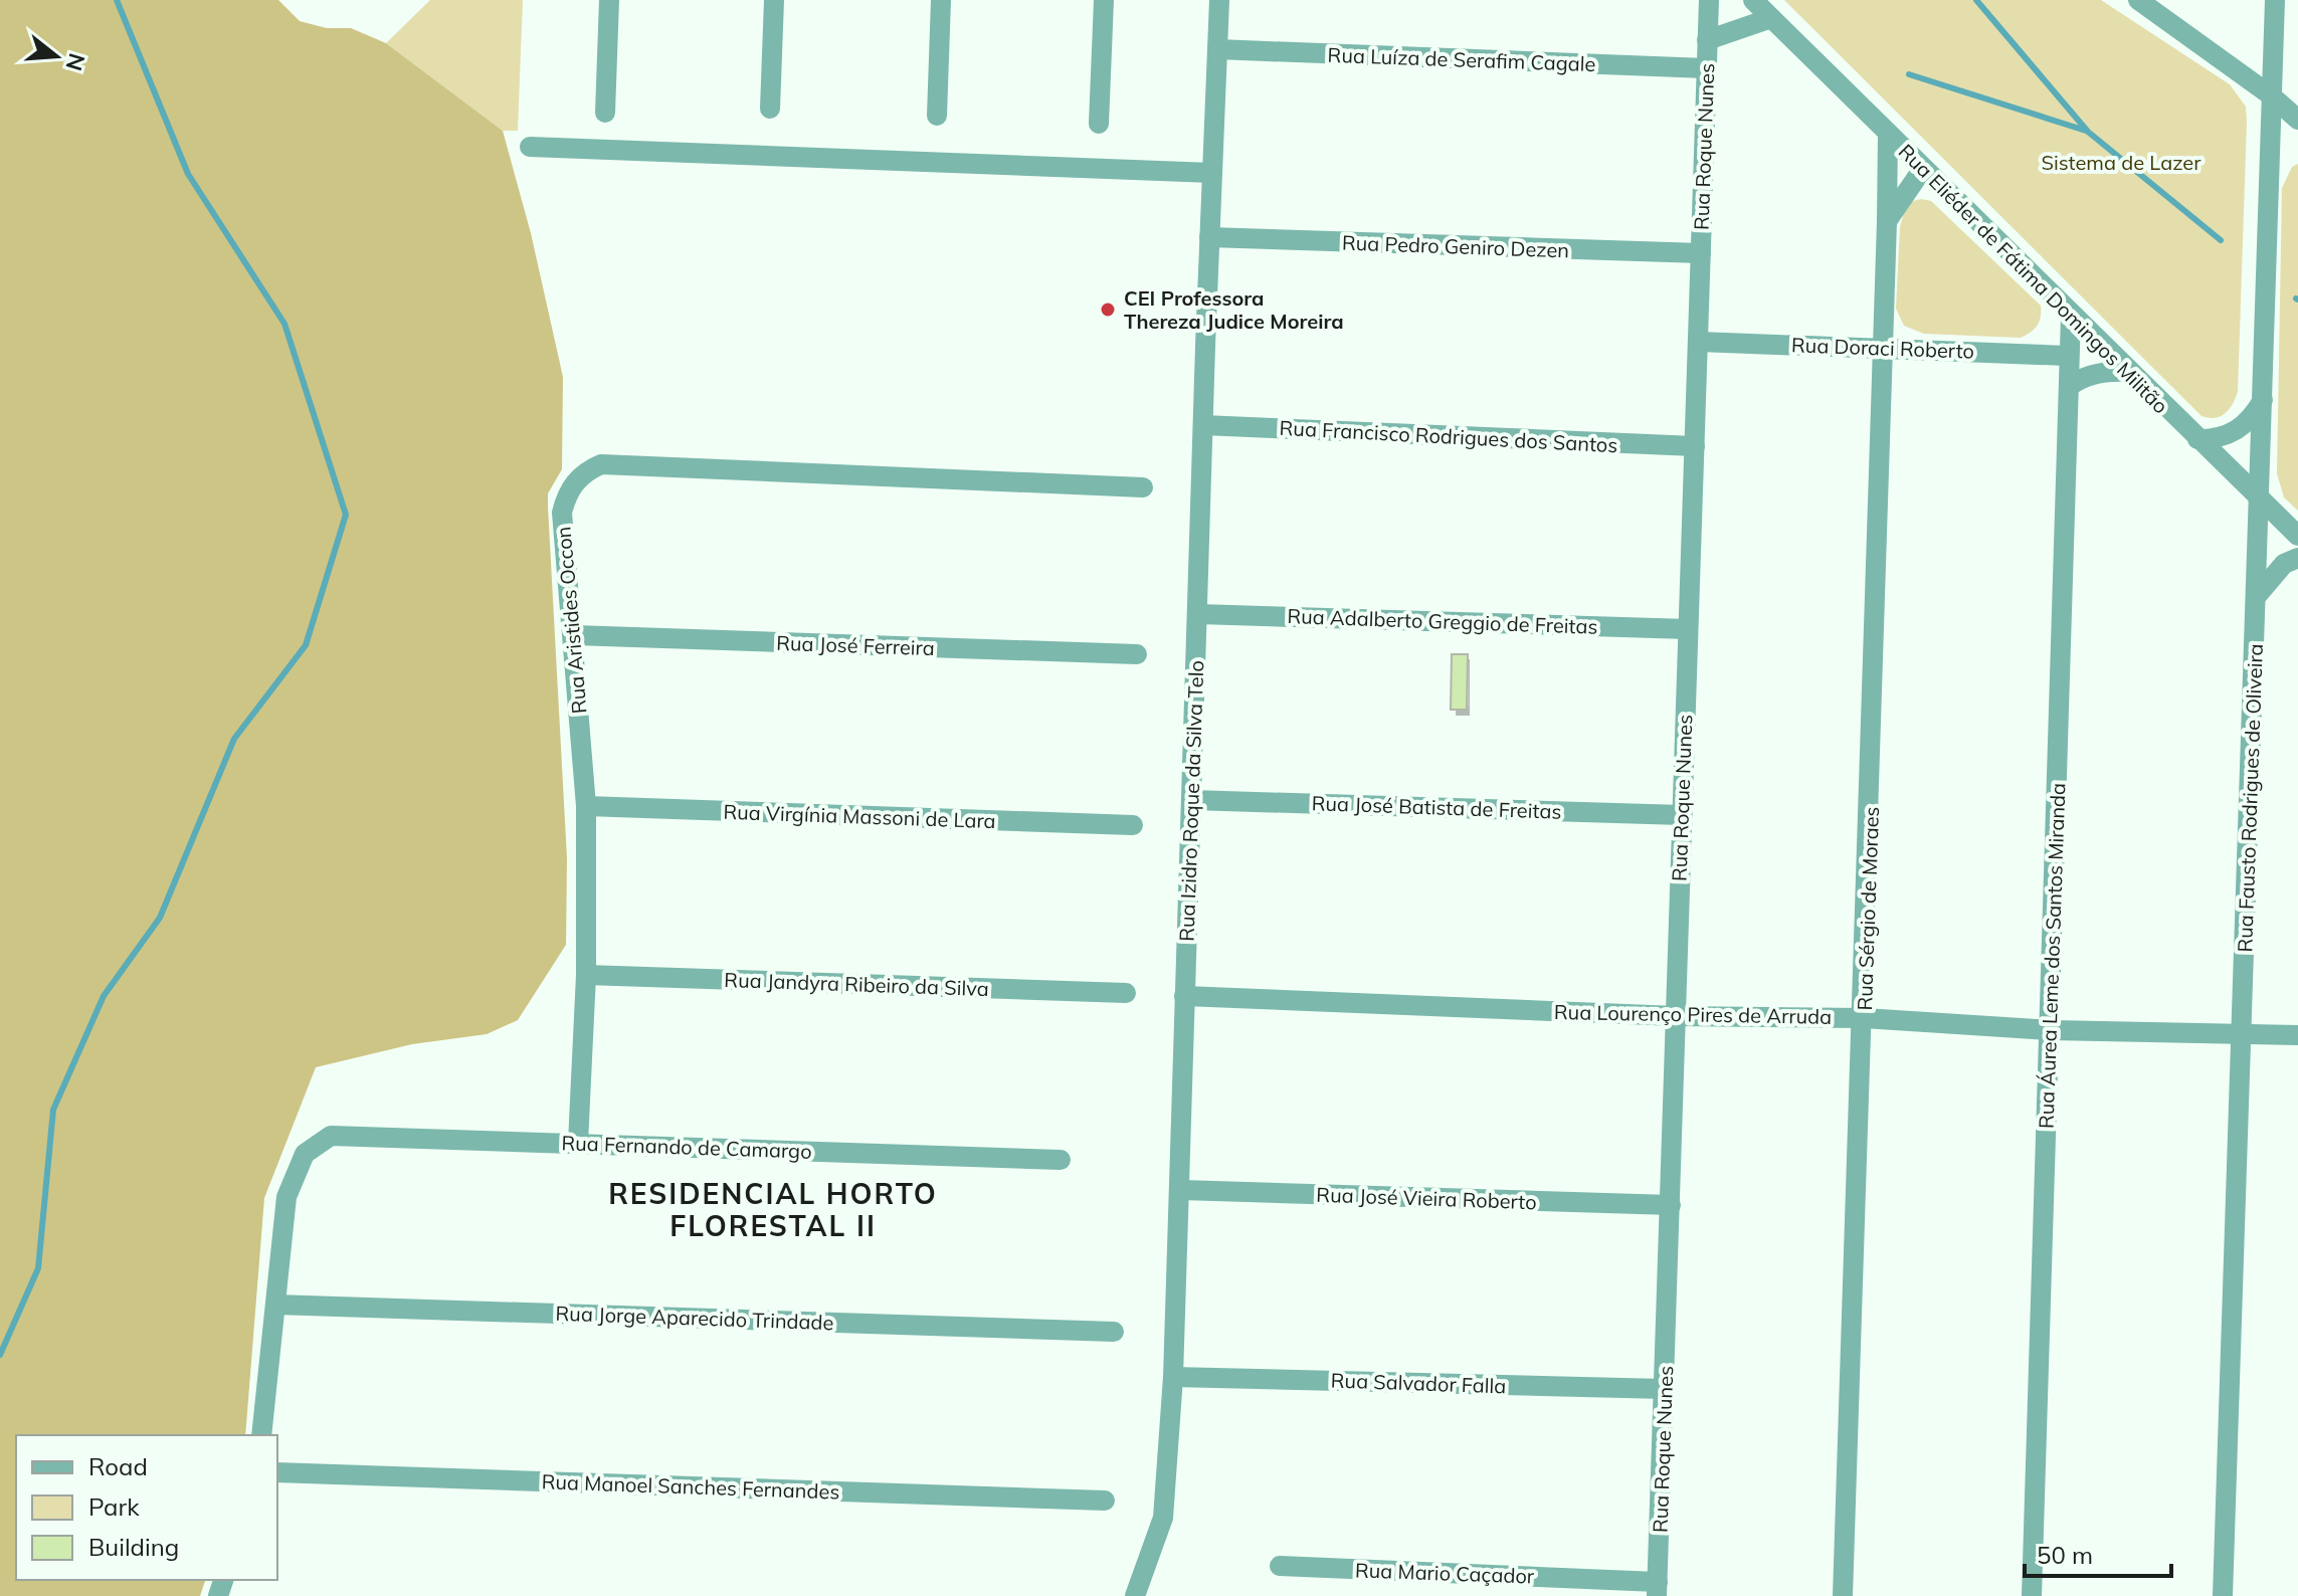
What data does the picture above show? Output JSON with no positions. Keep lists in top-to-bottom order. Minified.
{"streets":{"street":["Rua Luíza de Serafim Cagale","Rua Roque Nunes","Rua Pedro Geniro Dezen","Rua Eliéder de Fátima Domingos Militão","Rua Doraci Roberto","Rua Francisco Rodrigues dos Santos","Rua Aristides Occon","Rua Adalberto Greggio de Freitas","Rua José Ferreira","Rua Fausto Rodrigues de Oliveira","Rua Izidro Roque da Silva Telo","Rua José Batista de Freitas","Rua Virgínia Massoni de Lara","Rua Sérgio de Moraes","Rua Áurea Leme dos Santos Miranda","Rua Jandyra Ribeiro da Silva","Rua Lourenço Pires de Arruda","Rua Fernando de Camargo","Rua José Vieira Roberto","Rua Jorge Aparecido Trindade","Rua Salvador Falla","Rua Manoel Sanches Fernandes","Rua Mario Caçador"]},"crossings":[["Rua Luíza de Serafim Cagale","Rua Roque Nunes"],["Rua Luíza de Serafim Cagale","Rua Izidro Roque da Silva Telo"],["Rua Roque Nunes","Rua Pedro Geniro Dezen"],["Rua Roque Nunes","Rua Doraci Roberto"],["Rua Roque Nunes","Rua Francisco Rodrigues dos Santos"],["Rua Roque Nunes","Rua Adalberto Greggio de Freitas"],["Rua Roque Nunes","Rua José Batista de Freitas"],["Rua Roque Nunes","Rua Lourenço Pires de Arruda"],["Rua Roque Nunes","Rua José Vieira Roberto"],["Rua Roque Nunes","Rua Salvador Falla"],["Rua Roque Nunes","Rua Mario Caçador"],["Rua Pedro Geniro Dezen","Rua Izidro Roque da Silva Telo"],["Rua Eliéder de Fátima Domingos Militão","Rua Fausto Rodrigues de Oliveira"],["Rua Eliéder de Fátima Domingos Militão","Rua Sérgio de Moraes"],["Rua Eliéder de Fátima Domingos Militão","Rua Áurea Leme dos Santos Miranda"],["Rua Doraci Roberto","Rua Sérgio de Moraes"],["Rua Doraci Roberto","Rua Áurea Leme dos Santos Miranda"],["Rua Francisco Rodrigues dos Santos","Rua Izidro Roque da Silva Telo"],["Rua Aristides Occon","Rua José Ferreira"],["Rua Aristides Occon","Rua Virgínia Massoni de Lara"],["Rua Aristides Occon","Rua Jandyra Ribeiro da Silva"],["Rua Aristides Occon","Rua Fernando de Camargo"],["Rua Adalberto Greggio de Freitas","Rua Izidro Roque da Silva Telo"],["Rua Fausto Rodrigues de Oliveira","Rua Lourenço Pires de Arruda"],["Rua Izidro Roque da Silva Telo","Rua José Batista de Freitas"],["Rua Izidro Roque da Silva Telo","Rua Lourenço Pires de Arruda"],["Rua Izidro Roque da Silva Telo","Rua José Vieira Roberto"],["Rua Izidro Roque da Silva Telo","Rua Salvador Falla"],["Rua Sérgio de Moraes","Rua Lourenço Pires de Arruda"],["Rua Áurea Leme dos Santos Miranda","Rua Lourenço Pires de Arruda"],["Rua Fernando de Camargo","Rua Jorge Aparecido Trindade"]],"districts":["RESIDENCIAL HORTO FLORESTAL II"],"parks":["Sistema de Lazer"],"places":["CEI Professora Thereza Judice Moreira"],"legend":["Road","Park","Building"],"scale_bar":"50 m","north":"right"}
